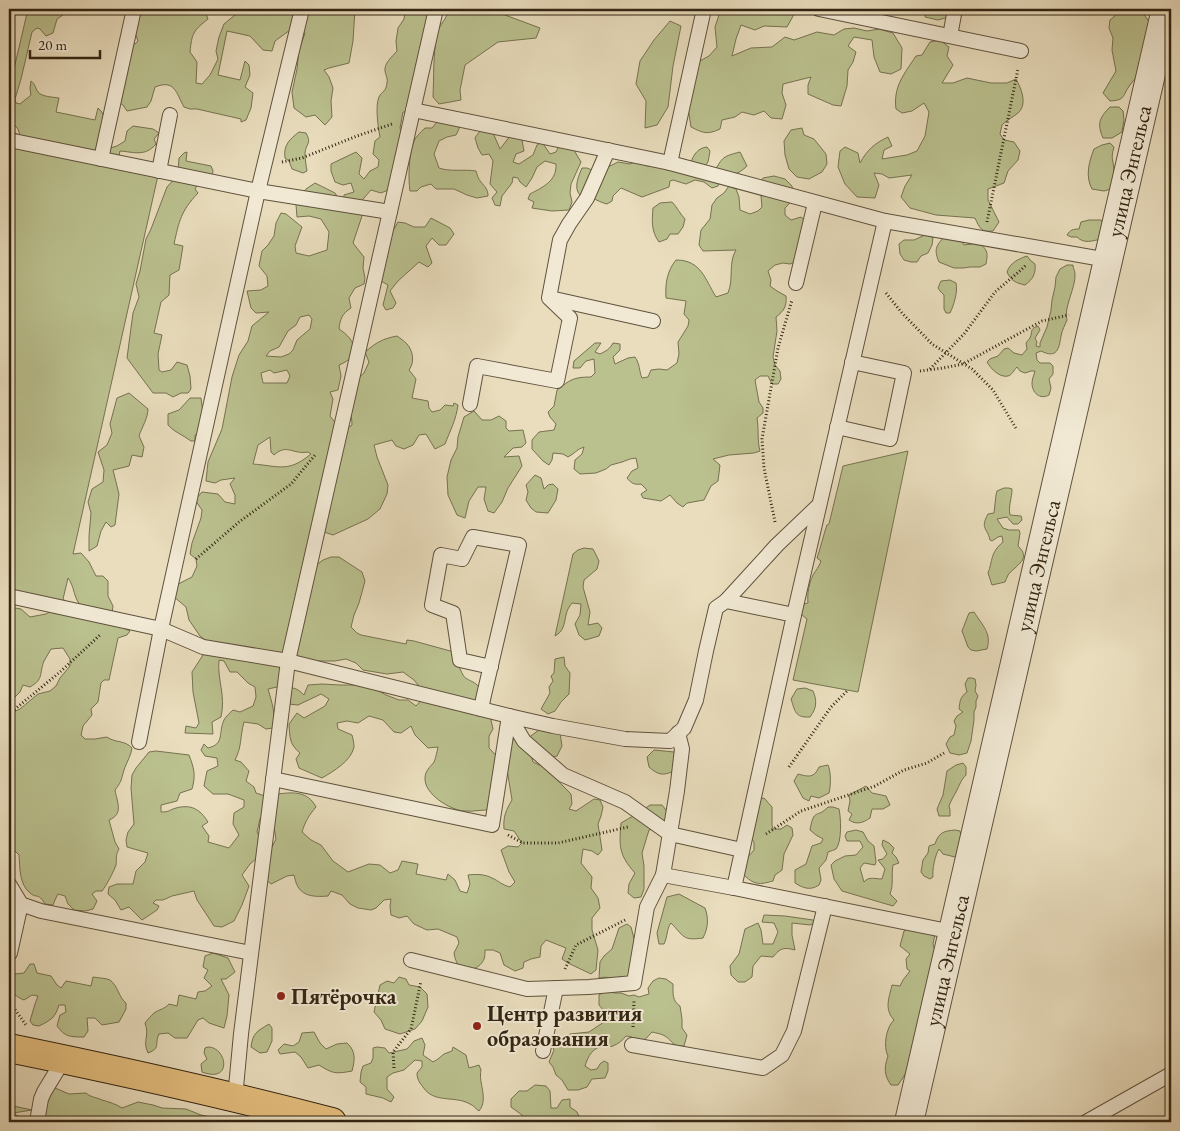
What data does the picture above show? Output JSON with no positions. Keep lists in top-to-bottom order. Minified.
{"streets":{"street":["улица Энгельса"]},"places":["Пятёрочка","Центр развития образования"],"scale_bar":"20 m"}
